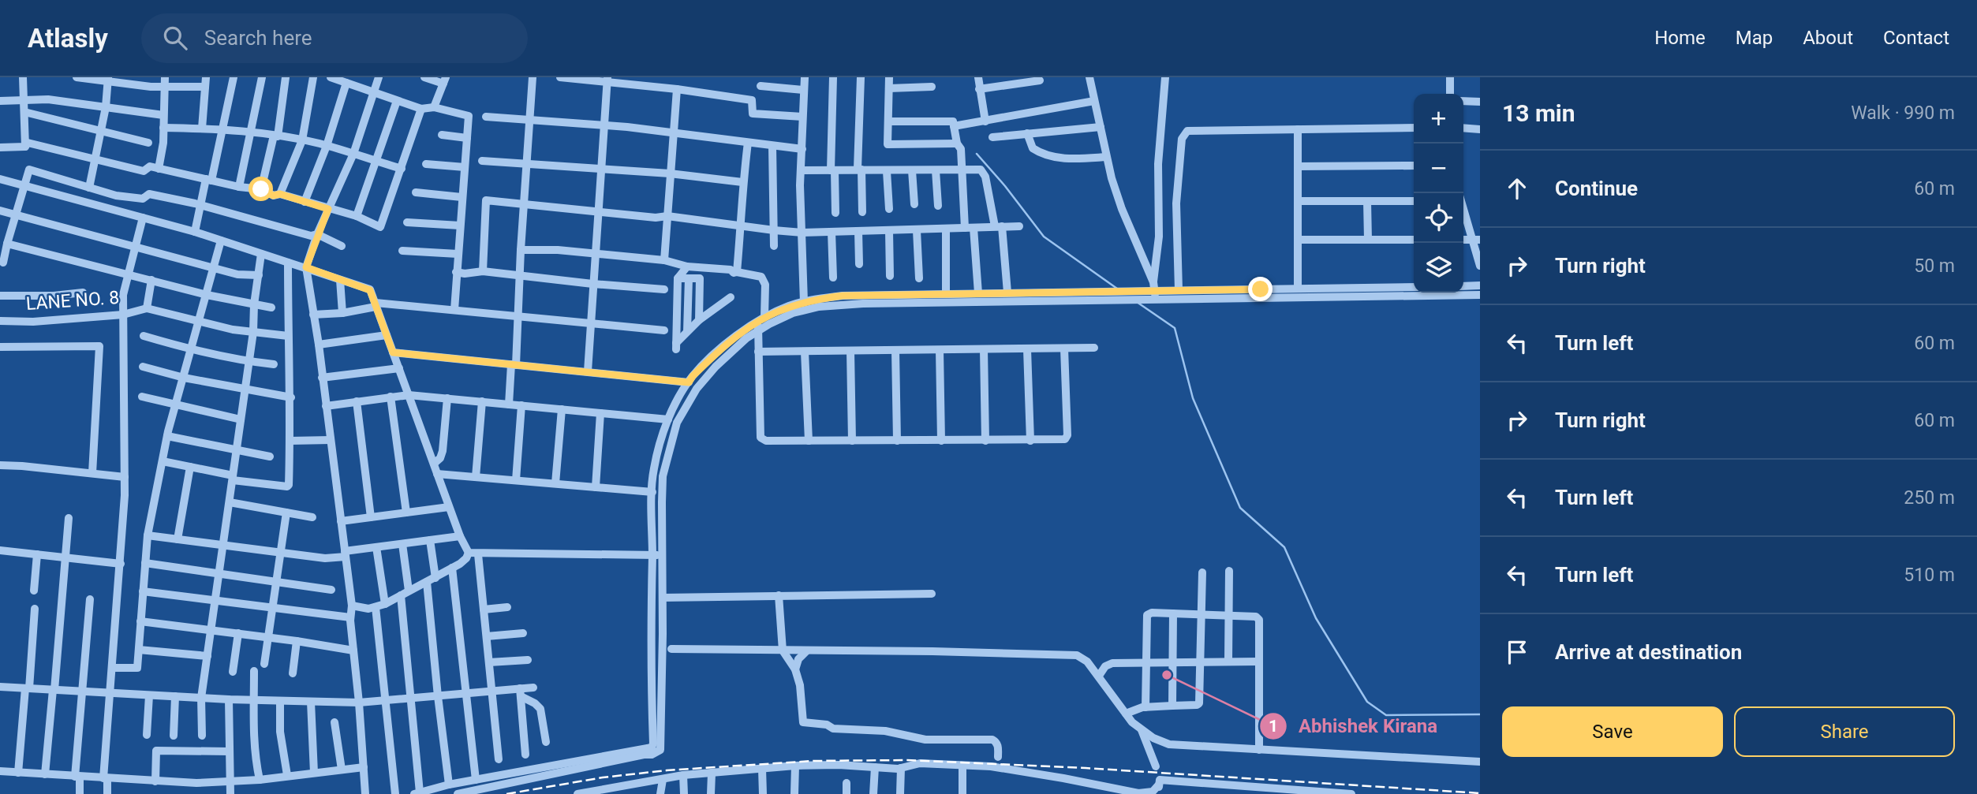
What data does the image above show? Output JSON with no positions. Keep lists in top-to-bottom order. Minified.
{"streets":{"street":["LANE NO. 8"]},"places":["Abhishek Kirana"],"page":{"header":"Atlasly","search":"Search here","nav":["Home","Map","About","Contact"],"heading":["13 min","Walk · 990 m"],"map_buttons":["+","−"],"list":[["Continue","60 m"],["Turn right","50 m"],["Turn left","60 m"],["Turn right","60 m"],["Turn left","250 m"],["Turn left","510 m"],"Arrive at destination"],"buttons":["Save","Share"]}}
